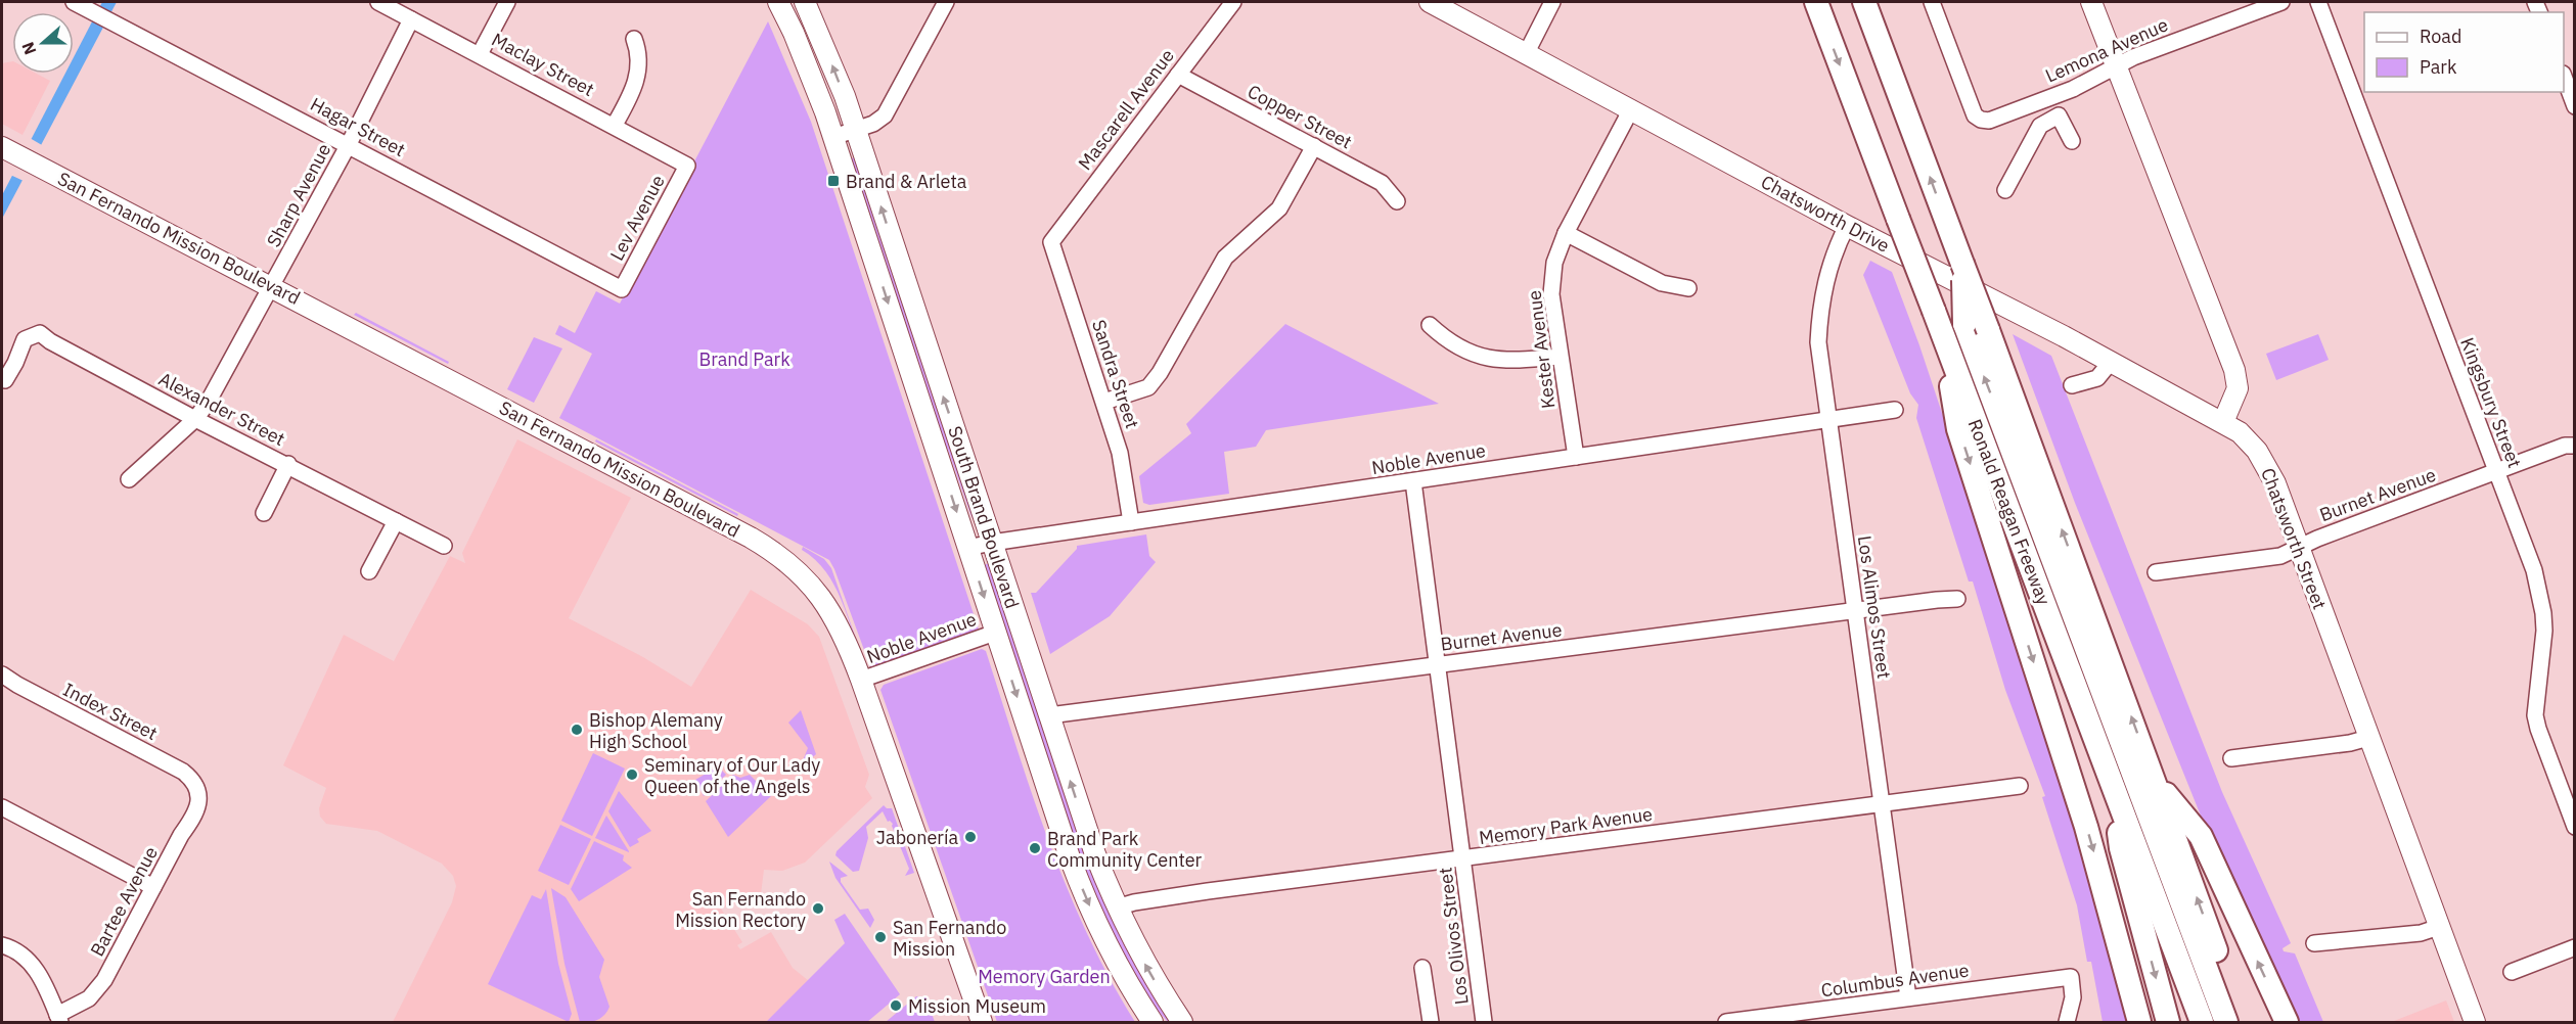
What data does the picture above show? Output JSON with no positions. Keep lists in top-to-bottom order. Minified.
{"streets":{"highway":["Ronald Reagan Freeway"],"main road":["Chatsworth Drive","San Fernando Mission Boulevard","South Brand Boulevard","Chatsworth Street"],"street":["Lemona Avenue","Maclay Street","Mascarell Avenue","Copper Street","Hagar Street","Sharp Avenue","Lev Avenue","Kester Avenue","Sandra Street","Kingsbury Street","Alexander Street","Noble Avenue","Burnet Avenue","Los Alimos Street","Index Street","Memory Park Avenue","Bartee Avenue","Los Olivos Street","Columbus Avenue"]},"crossings":[["Maclay Street","Sharp Avenue"],["Maclay Street","Lev Avenue"],["Mascarell Avenue","Copper Street"],["Mascarell Avenue","Sandra Street"],["Hagar Street","Sharp Avenue"],["Hagar Street","Lev Avenue"],["Sharp Avenue","San Fernando Mission Boulevard"],["Sharp Avenue","Alexander Street"],["Chatsworth Drive","Kester Avenue"],["Chatsworth Drive","Chatsworth Street"],["Chatsworth Drive","Los Alimos Street"],["San Fernando Mission Boulevard","Noble Avenue"],["Kester Avenue","Noble Avenue"],["Sandra Street","Noble Avenue"],["Kingsbury Street","Burnet Avenue"],["Noble Avenue","South Brand Boulevard"],["Noble Avenue","Los Alimos Street"],["Noble Avenue","Los Olivos Street"],["Burnet Avenue","South Brand Boulevard"],["Burnet Avenue","Chatsworth Street"],["Burnet Avenue","Los Alimos Street"],["Burnet Avenue","Los Olivos Street"],["South Brand Boulevard","Memory Park Avenue"],["Los Alimos Street","Memory Park Avenue"],["Los Alimos Street","Columbus Avenue"],["Index Street","Bartee Avenue"],["Memory Park Avenue","Los Olivos Street"]],"parks":["Brand Park","Memory Garden"],"places":{"transit":["Brand & Arleta"],"other":["Bishop Alemany High School","Seminary of Our Lady Queen of the Angels","Jabonería","Brand Park Community Center","San Fernando Mission Rectory","San Fernando Mission","Mission Museum"]},"legend":["Road","Park"],"north":"left"}
